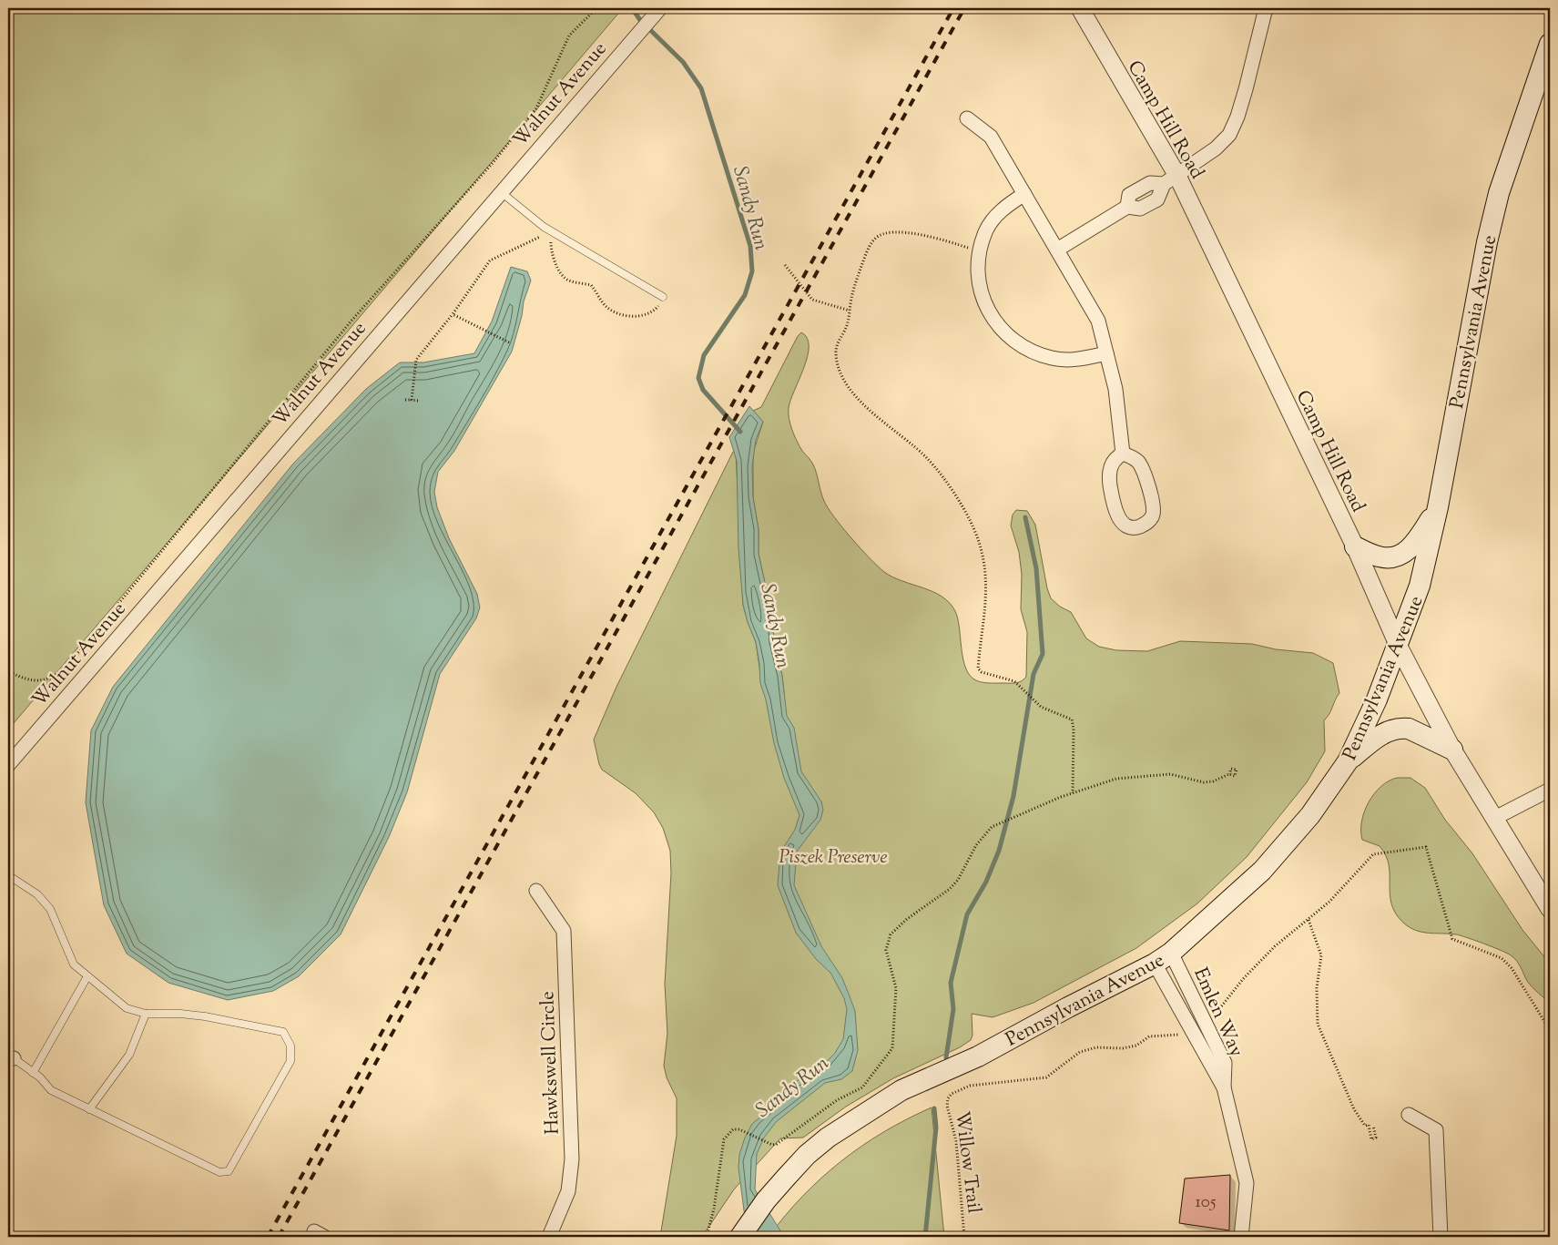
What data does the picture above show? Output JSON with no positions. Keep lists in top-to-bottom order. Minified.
{"streets":{"main road":["Pennsylvania Avenue"],"street":["Walnut Avenue","Camp Hill Road","Emlen Way","Hawkswell Circle"],"path":["Willow Trail"]},"crossings":[["Camp Hill Road","Pennsylvania Avenue"],["Pennsylvania Avenue","Emlen Way"],["Emlen Way","Willow Trail"]],"water":["Sandy Run"],"parks":["Piszek Preserve"],"house_numbers":["105"]}
